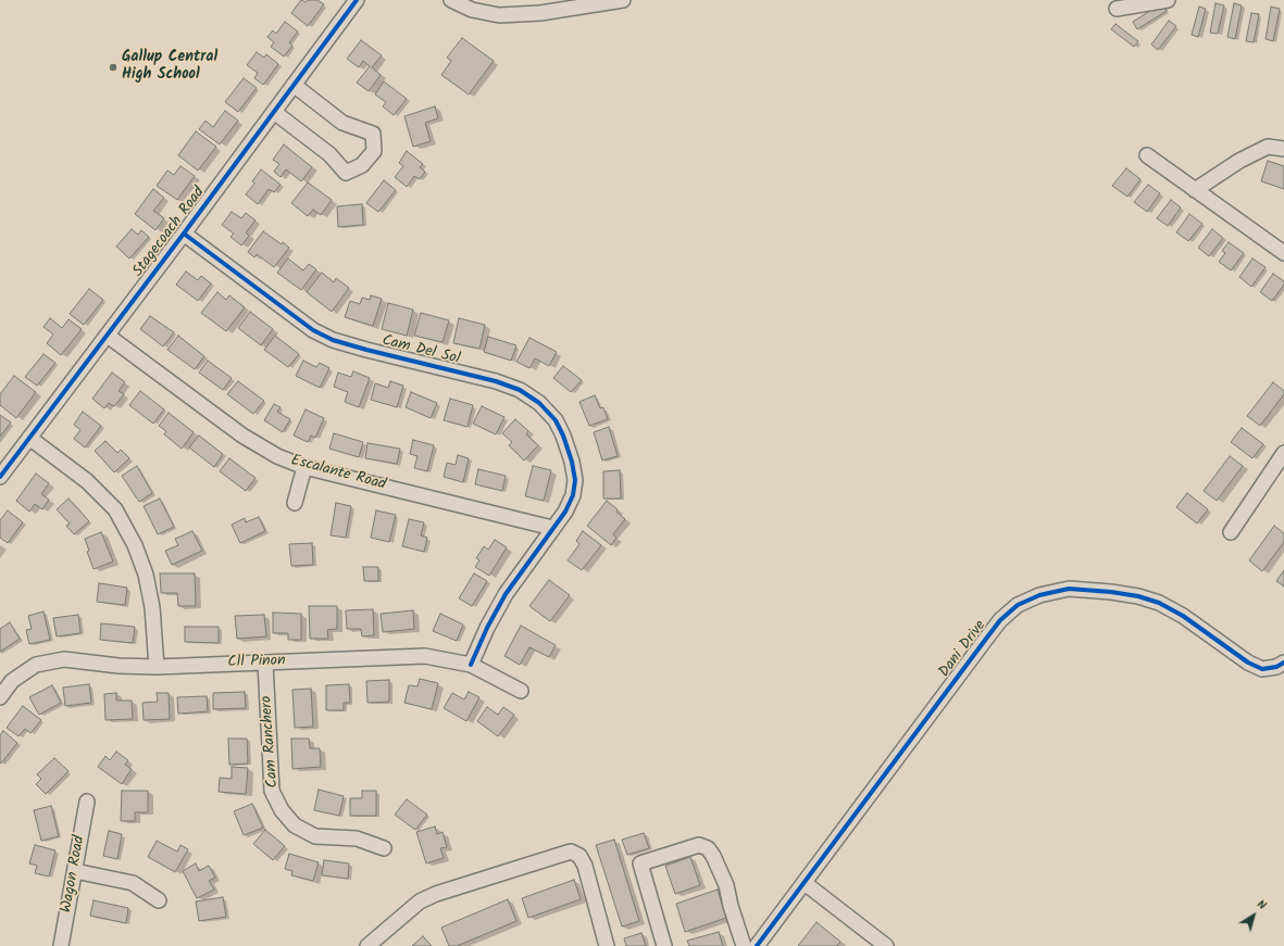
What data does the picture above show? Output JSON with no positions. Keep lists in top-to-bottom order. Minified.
{"streets":{"street":["Stagecoach Road","Cam Del Sol","Escalante Road","Dani Drive","Cll Pinon","Cam Ranchero","Wagon Road"]},"crossings":[["Stagecoach Road","Cam Del Sol"],["Stagecoach Road","Escalante Road"],["Cam Del Sol","Escalante Road"],["Cam Del Sol","Cll Pinon"],["Cll Pinon","Cam Ranchero"]],"places":["Gallup Central High School"],"north":"top right"}
